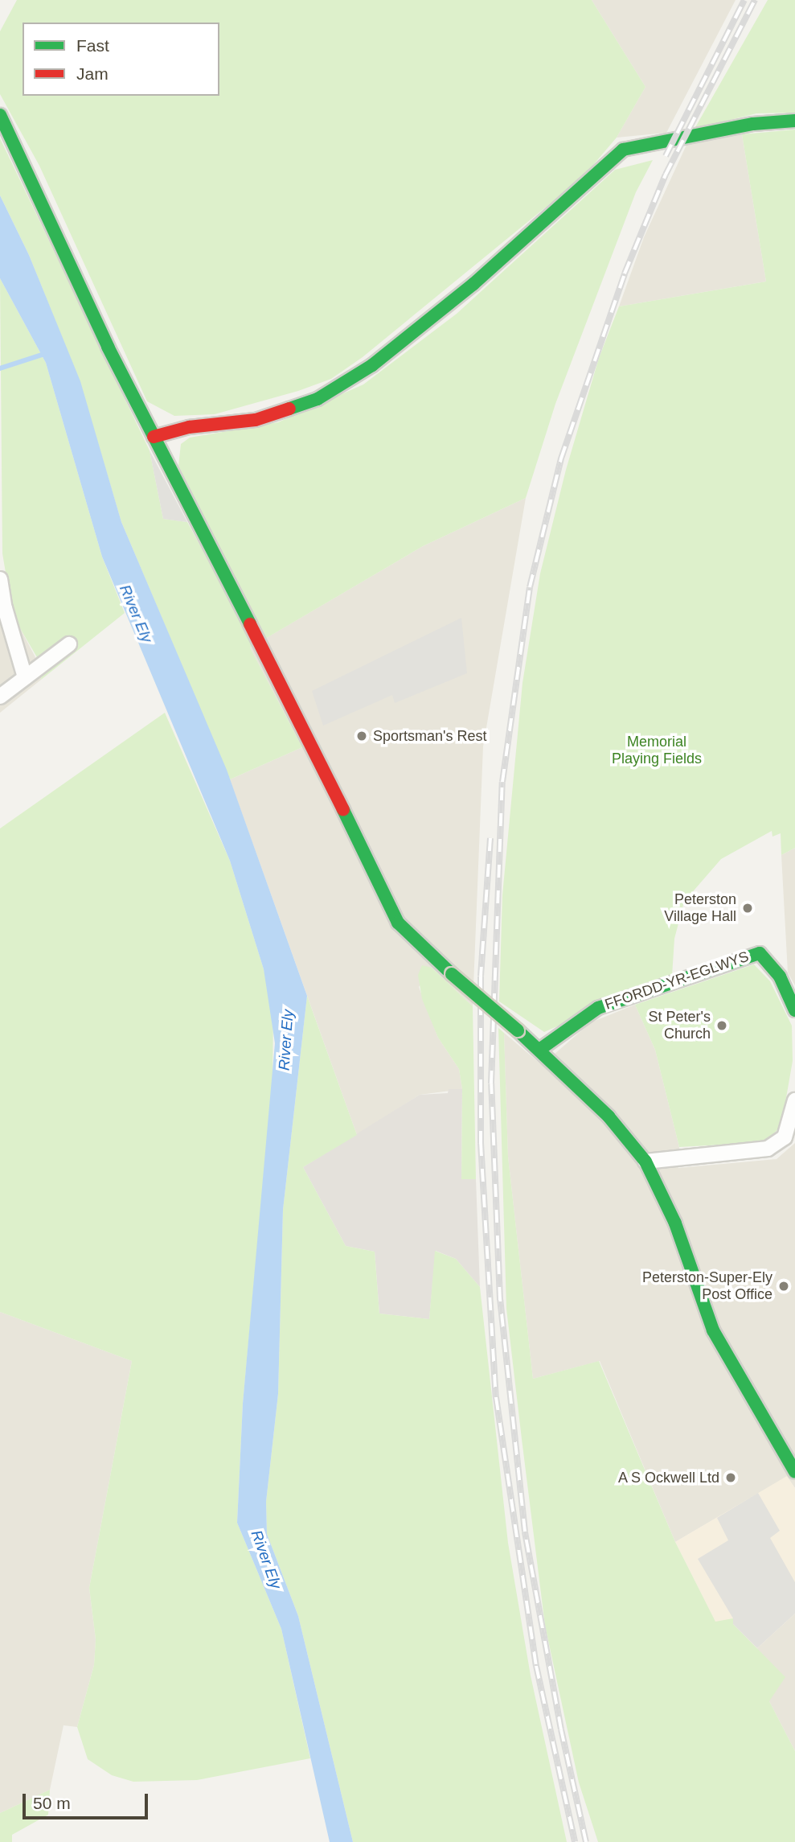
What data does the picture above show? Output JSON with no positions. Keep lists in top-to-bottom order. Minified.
{"streets":{"street":["FFORDD-YR-EGLWYS"]},"water":["River Ely"],"parks":["Memorial Playing Fields"],"places":["Sportsman's Rest","Peterston Village Hall","St Peter's Church","Peterston-Super-Ely Post Office","A S Ockwell Ltd"],"legend":["Fast","Jam"],"scale_bar":"50 m"}
